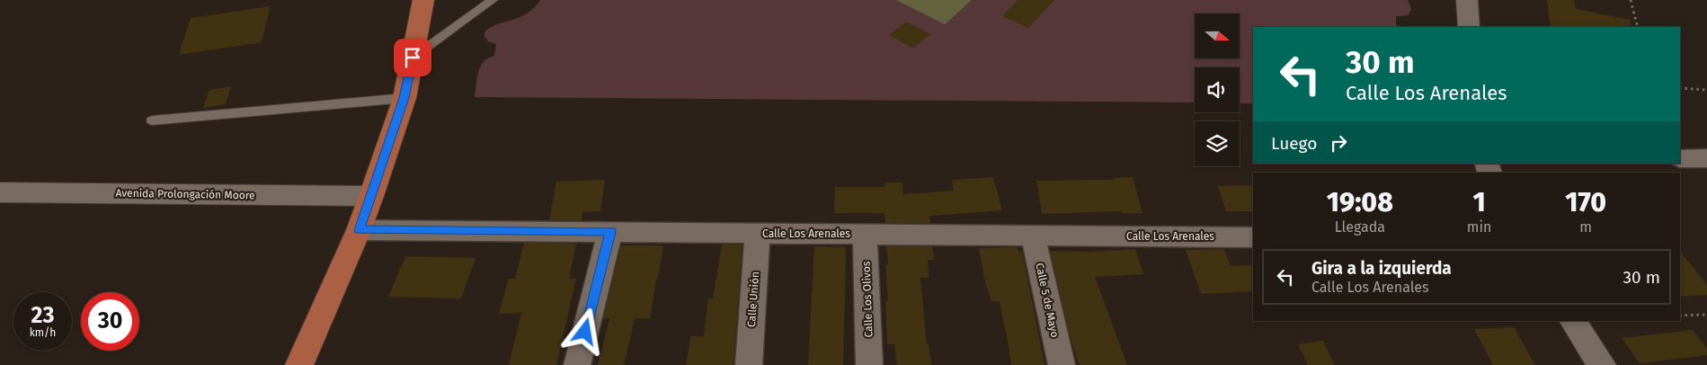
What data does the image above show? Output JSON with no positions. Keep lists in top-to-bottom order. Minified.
{"streets":{"street":["Avenida Prolongación Moore","Calle Los Arenales","Calle Unión","Calle Los Olivos","Calle 5 de Mayo"]},"crossings":[["Calle Los Arenales","Calle Unión"],["Calle Los Arenales","Calle Los Olivos"],["Calle Los Arenales","Calle 5 de Mayo"]],"north":"right","page":{"turn":["30 m","Calle Los Arenales"],"then":"Luego","eta":["19:08","Llegada","1","min","170","m"],"list":[{"name":"Gira a la izquierda","note":"Calle Los Arenales","value":"30 m"}],"speed":"23 km/h","limit":"30"}}
